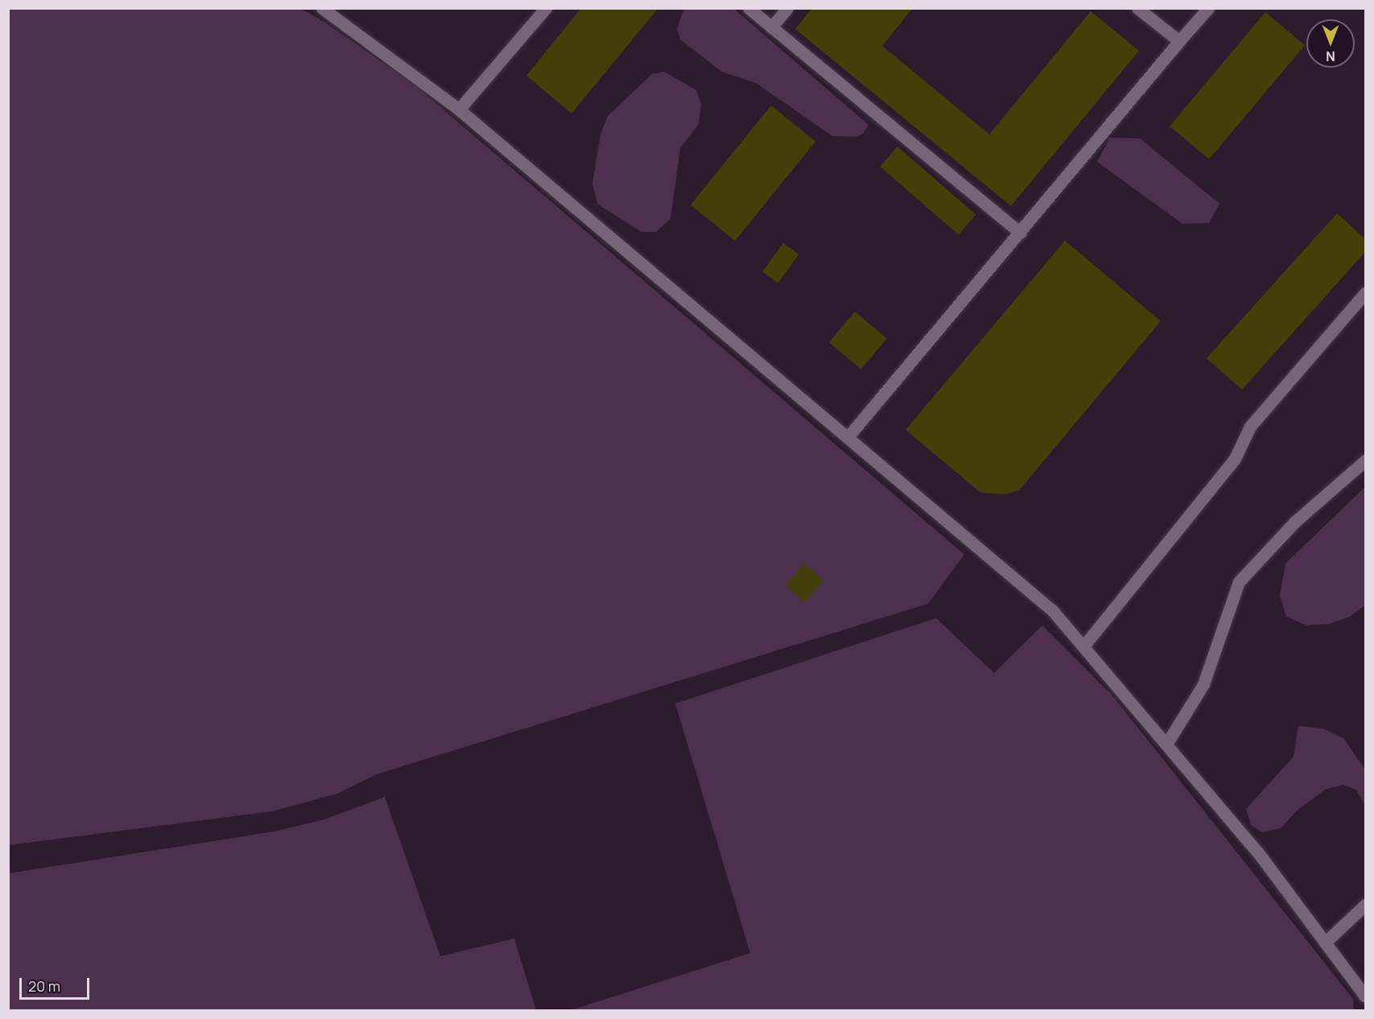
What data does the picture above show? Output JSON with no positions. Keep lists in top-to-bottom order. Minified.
{"scale_bar":"20 m","north":"bottom"}
